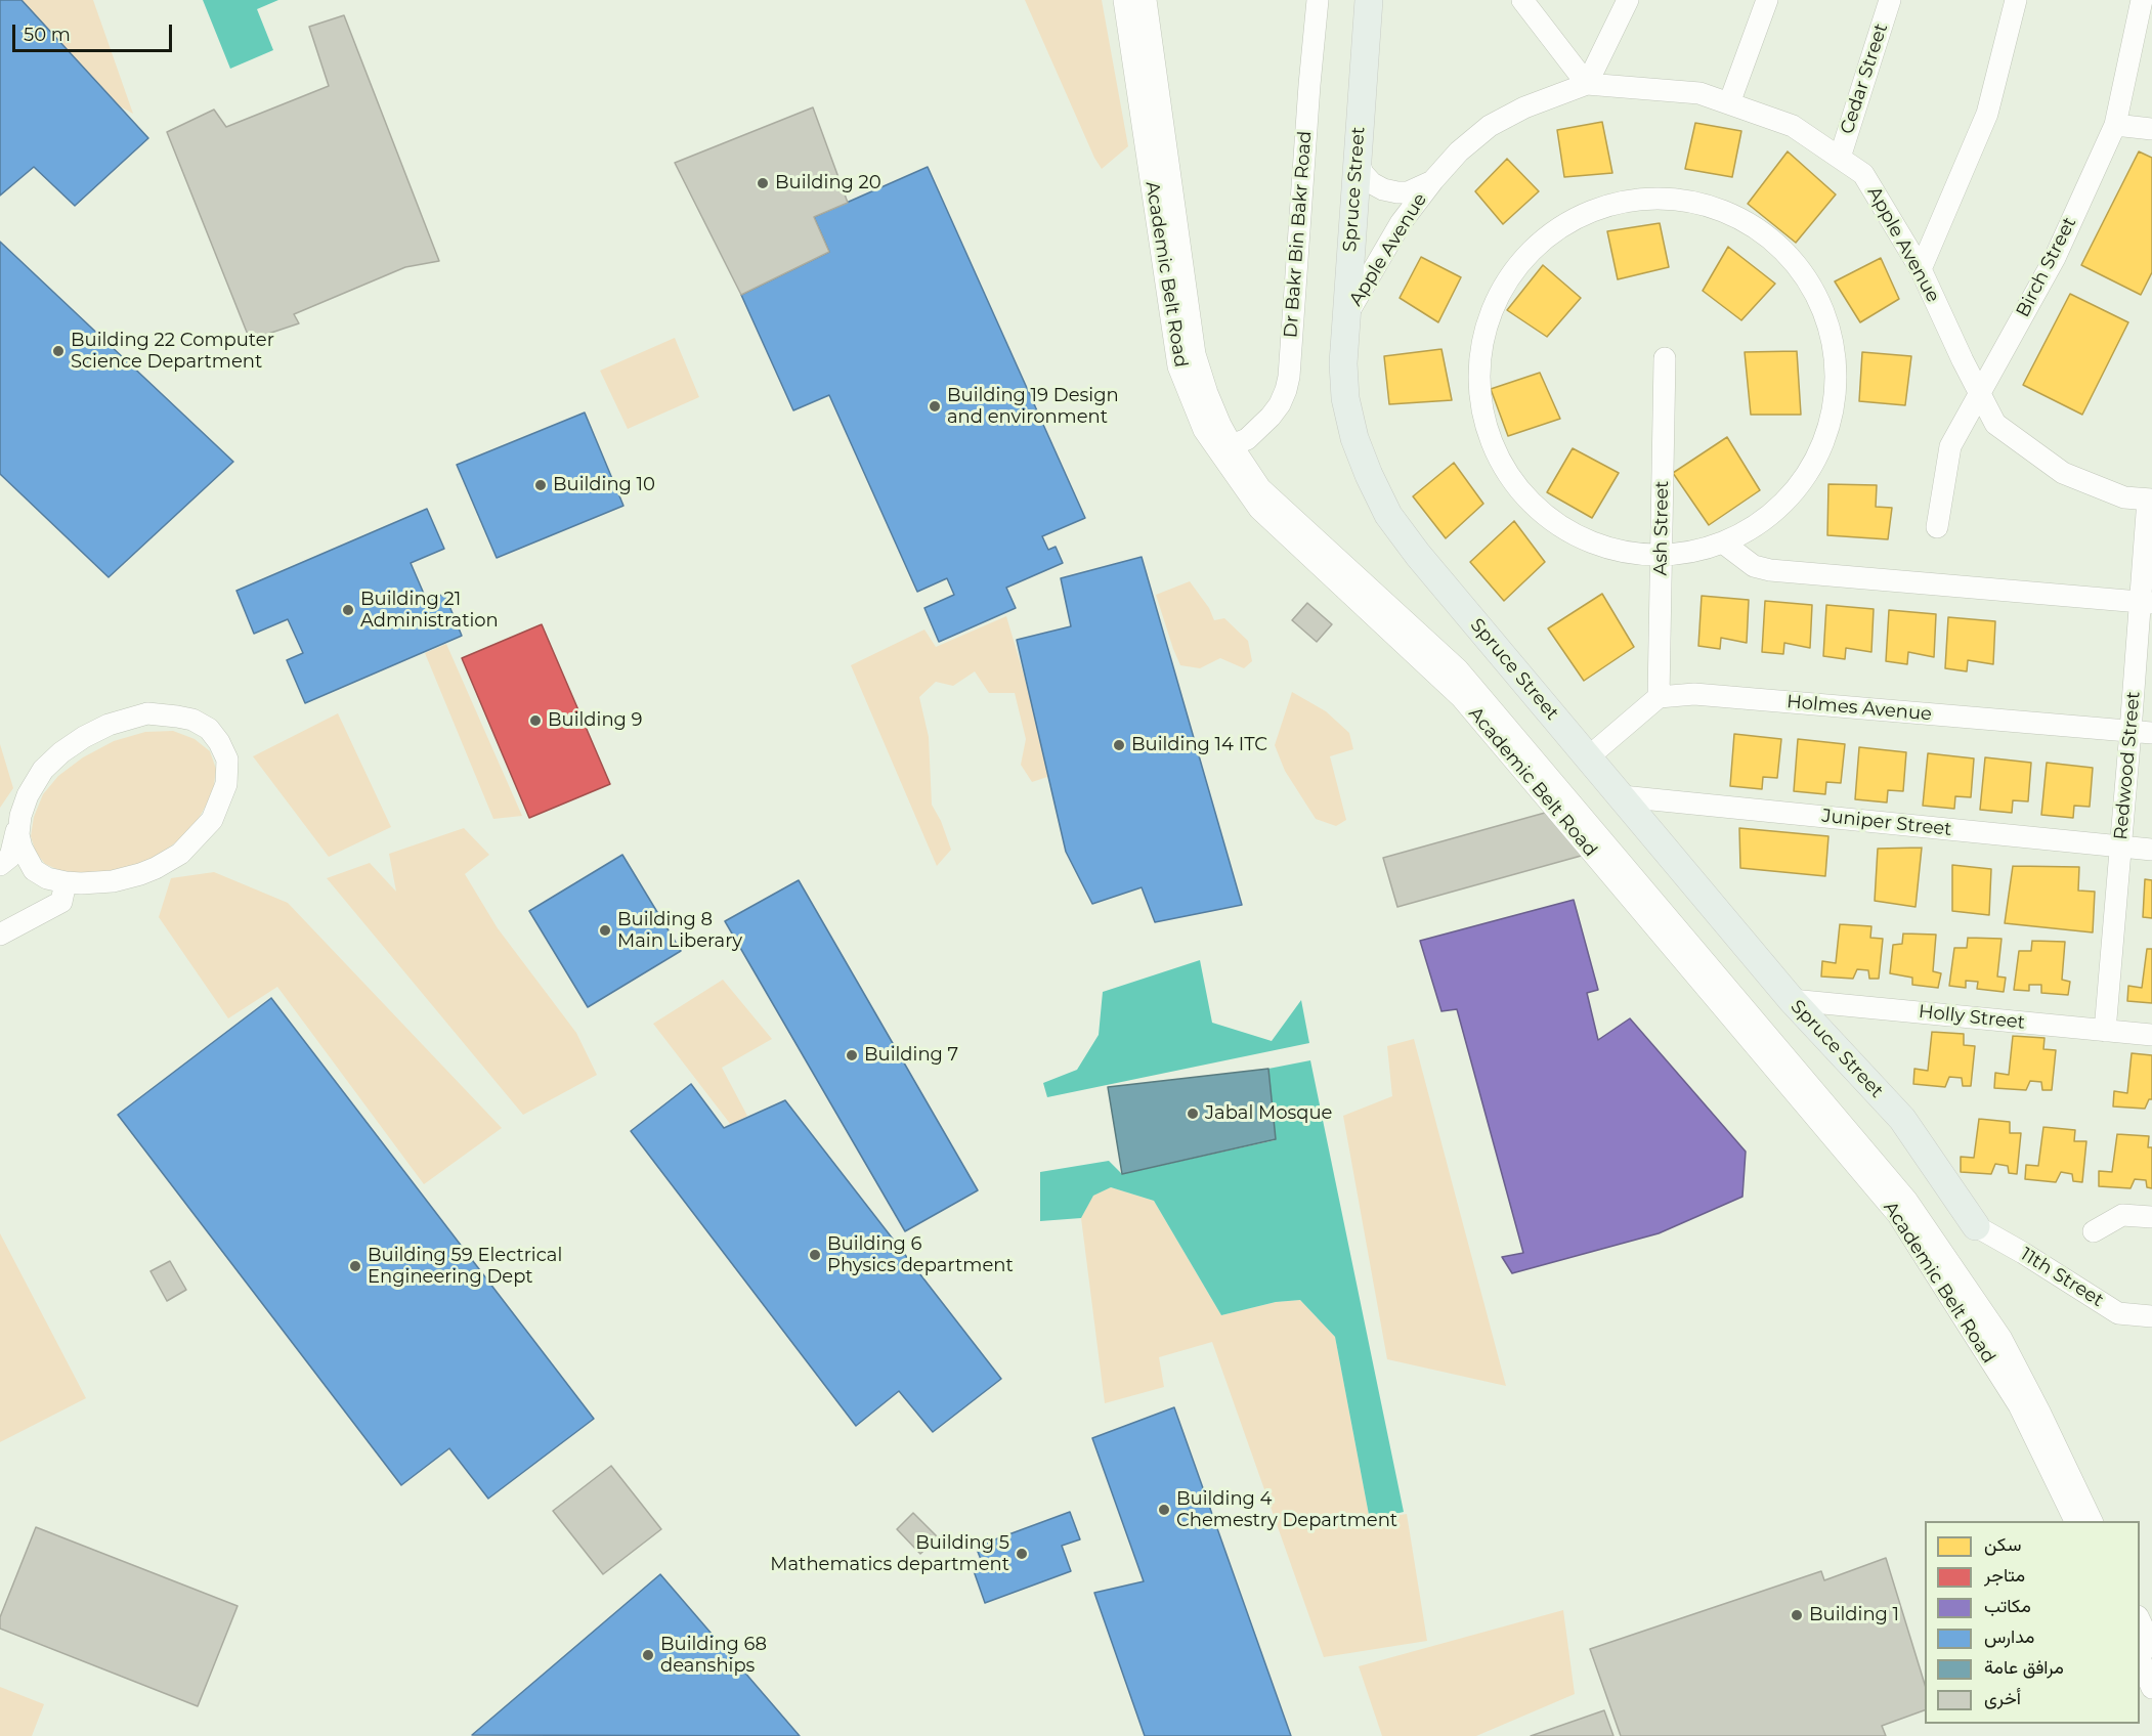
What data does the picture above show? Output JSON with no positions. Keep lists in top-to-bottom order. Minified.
{"streets":{"main road":["Spruce Street"],"street":["Cedar Street","Dr Bakr Bin Bakr Road","Apple Avenue","Birch Street","Academic Belt Road","Ash Street","Holmes Avenue","Redwood Street","Juniper Street","Holly Street","11th Street"]},"crossings":[["Cedar Street","Apple Avenue"],["Spruce Street","Apple Avenue"],["Spruce Street","Juniper Street"],["Spruce Street","Holly Street"],["Spruce Street","11th Street"],["Dr Bakr Bin Bakr Road","Academic Belt Road"],["Apple Avenue","Birch Street"],["Apple Avenue","Redwood Street"],["Ash Street","Holmes Avenue"],["Holmes Avenue","Redwood Street"],["Redwood Street","Juniper Street"],["Redwood Street","Holly Street"]],"places":["Building 20","Building 22 Computer Science Department","Building 19 Design and environment","Building 10","Building 21 Administration","Building 9","Building 14 ITC","Building 8 Main Liberary","Building 7","Jabal Mosque","Building 6 Physics department","Building 59 Electrical Engineering Dept","Building 4 Chemestry Department","Building 5 Mathematics department","Building 1","Building 68 deanships"],"legend":["سكن","متاجر","مكاتب","مدارس","مرافق عامة","أخرى"],"scale_bar":"50 m"}
